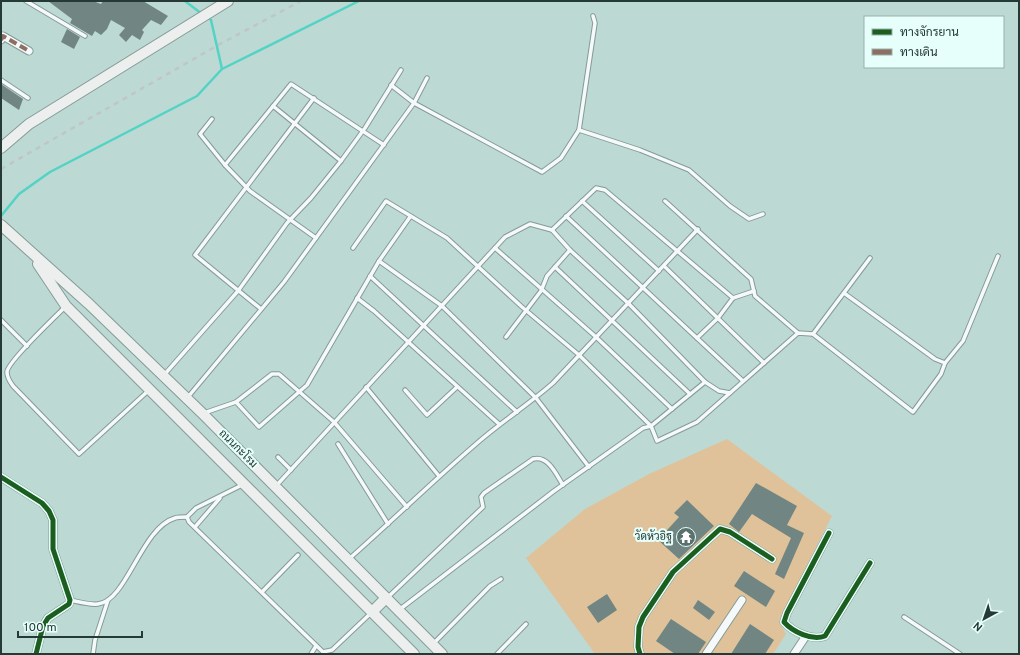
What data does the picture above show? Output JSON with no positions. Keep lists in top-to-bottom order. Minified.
{"streets":{"main road":["ถนนกะโรม"]},"places":{"temple":["วัดหัวอิฐ"]},"legend":["ทางจักรยาน","ทางเดิน"],"scale_bar":"100 m","north":"bottom left"}
